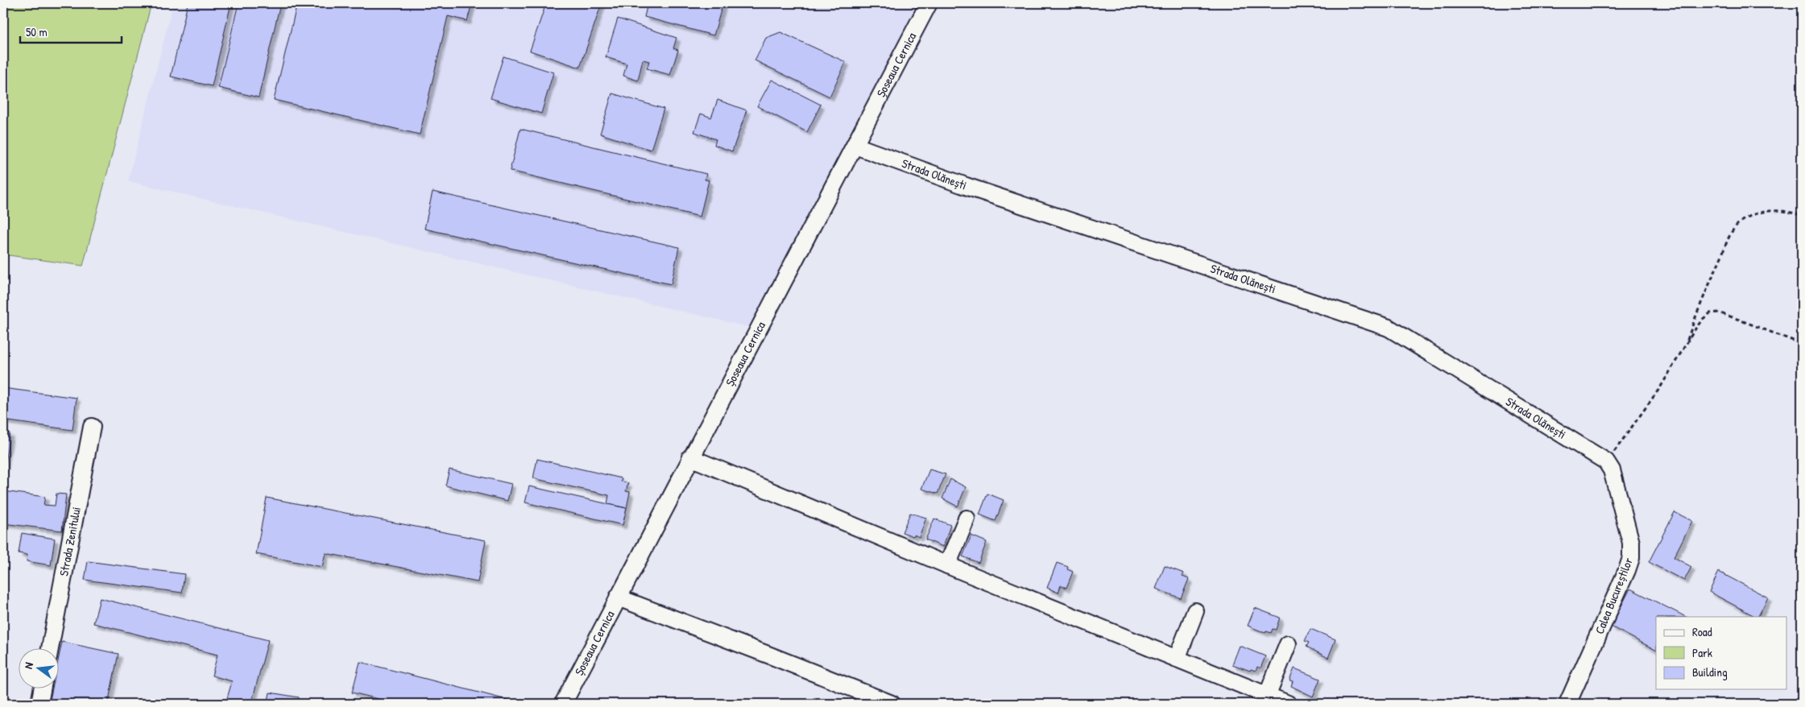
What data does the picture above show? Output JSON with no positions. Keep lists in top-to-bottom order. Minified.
{"streets":{"street":["Șoseaua Cernica","Strada Olănești","Strada Zenitului","Calea Bucureștilor"]},"crossings":[["Șoseaua Cernica","Strada Olănești"],["Strada Olănești","Calea Bucureștilor"]],"legend":["Road","Park","Building"],"scale_bar":"50 m","north":"left"}
